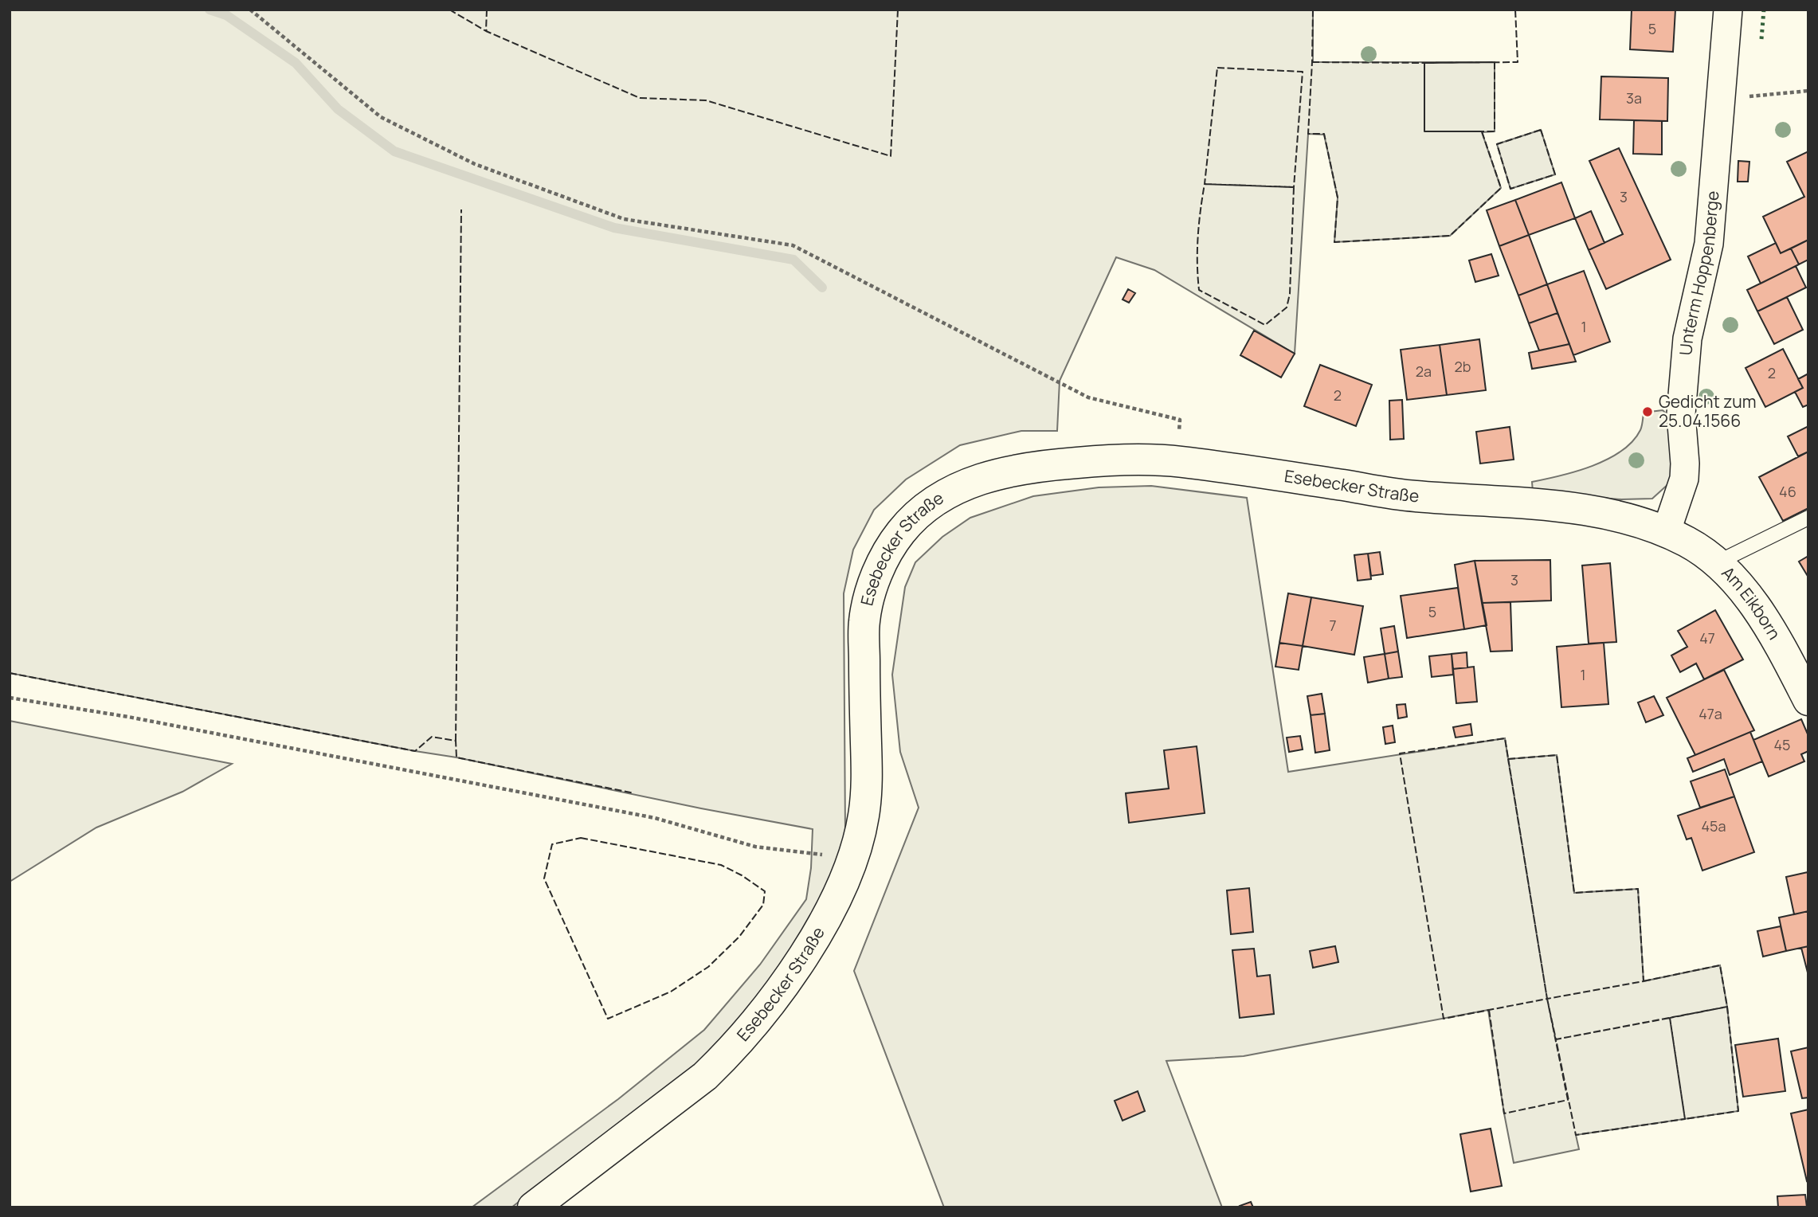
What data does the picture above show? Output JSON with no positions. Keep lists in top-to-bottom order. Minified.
{"streets":{"street":["Unterm Hoppenberge","Esebecker Straße","Am Eikborn"]},"crossings":[["Unterm Hoppenberge","Esebecker Straße"],["Unterm Hoppenberge","Am Eikborn"],["Esebecker Straße","Am Eikborn"]],"places":["Gedicht zum 25.04.1566"],"house_numbers":["5","3a","3","1","2b","2a","2","2","46","3","5","7","47","1","47a","45","45a"]}
